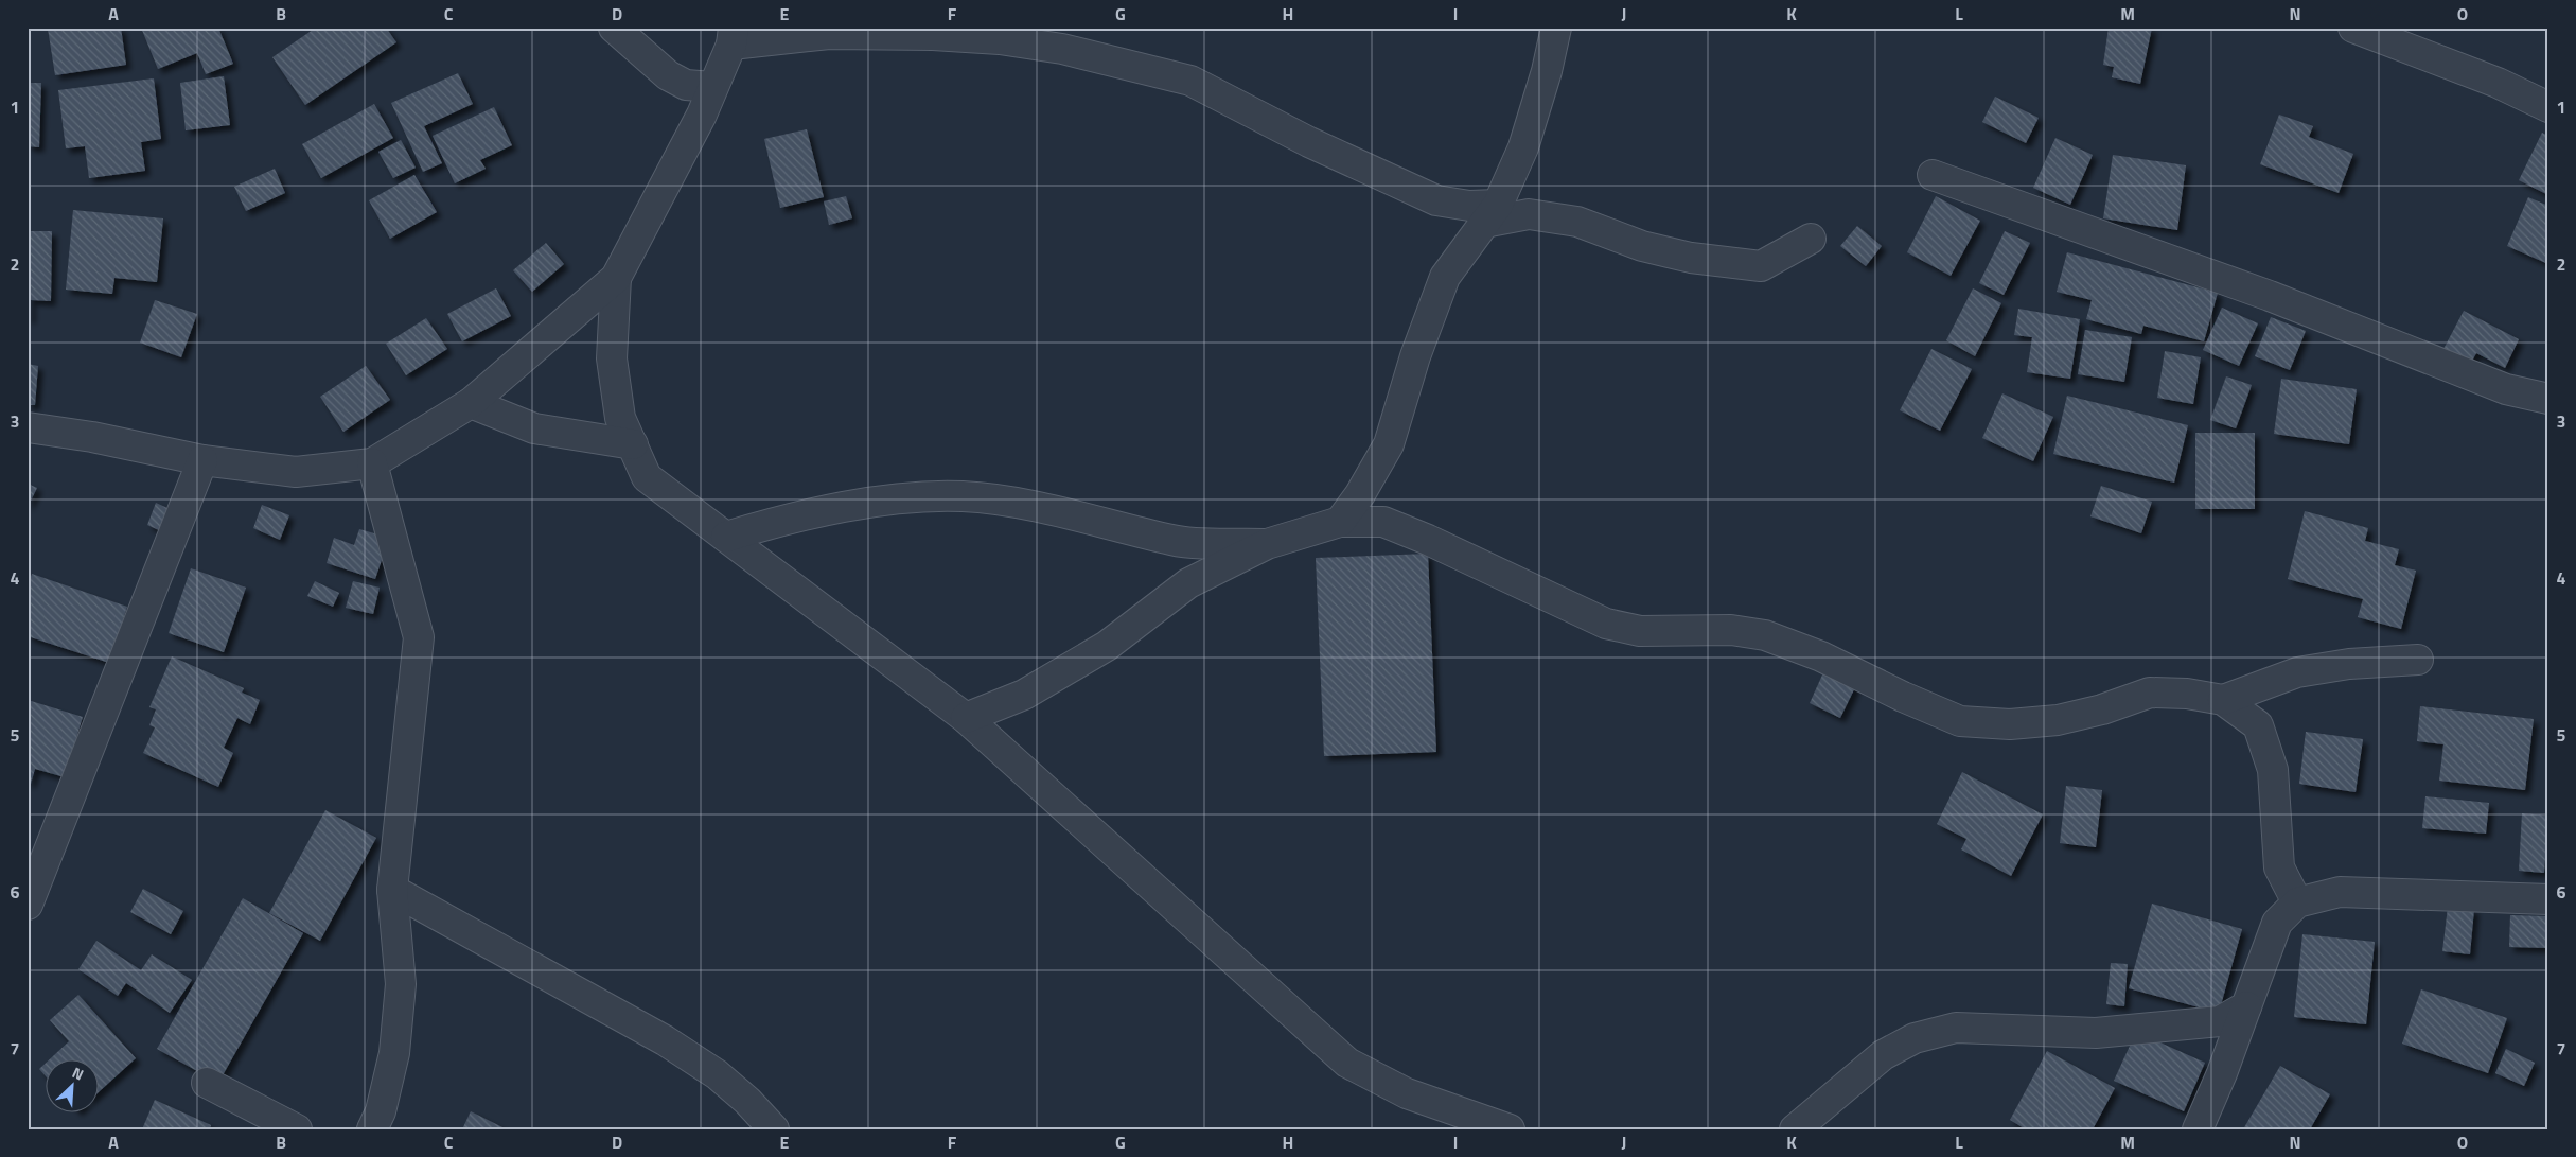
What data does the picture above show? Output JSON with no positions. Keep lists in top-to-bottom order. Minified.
{"north":"top right","grid":{"columns":["A","B","C","D","E","F","G","H","I","J","K","L","M","N","O"],"rows":["1","2","3","4","5","6","7"]}}
